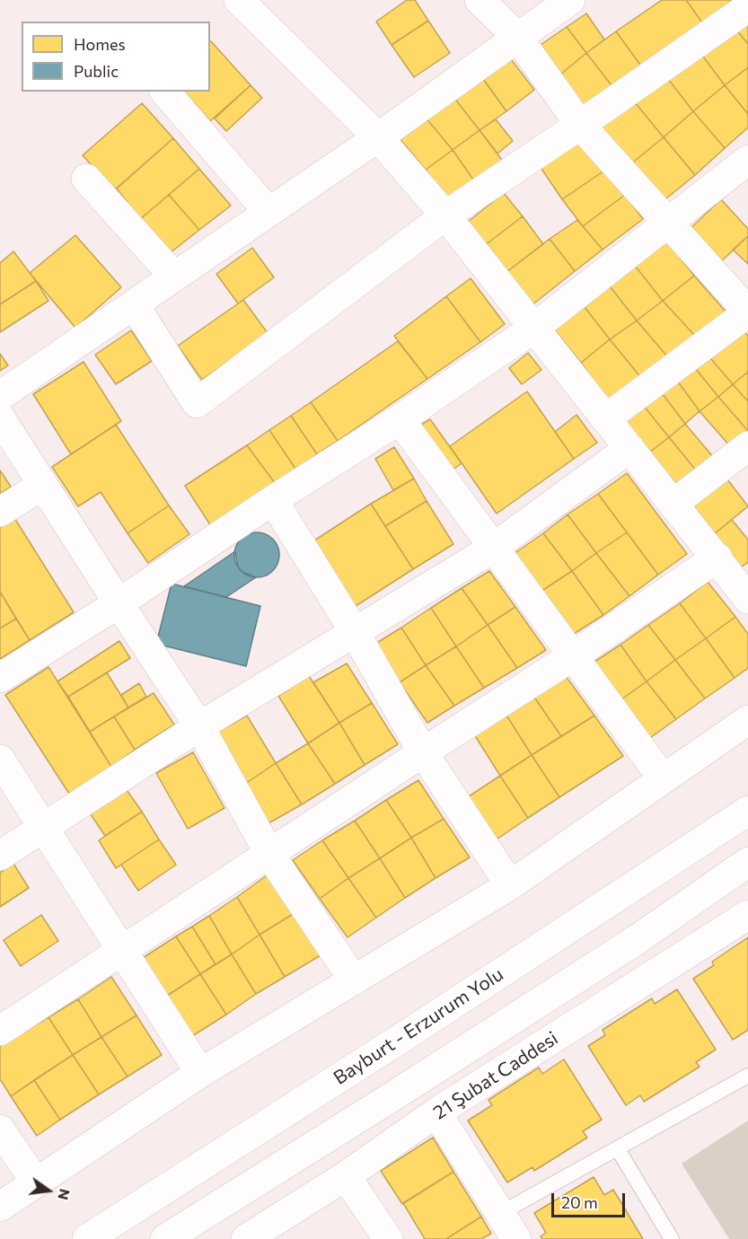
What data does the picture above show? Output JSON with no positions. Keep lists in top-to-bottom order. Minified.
{"streets":{"main road":["Bayburt - Erzurum Yolu","21 Şubat Caddesi"]},"legend":["Homes","Public"],"scale_bar":"20 m","north":"right"}
